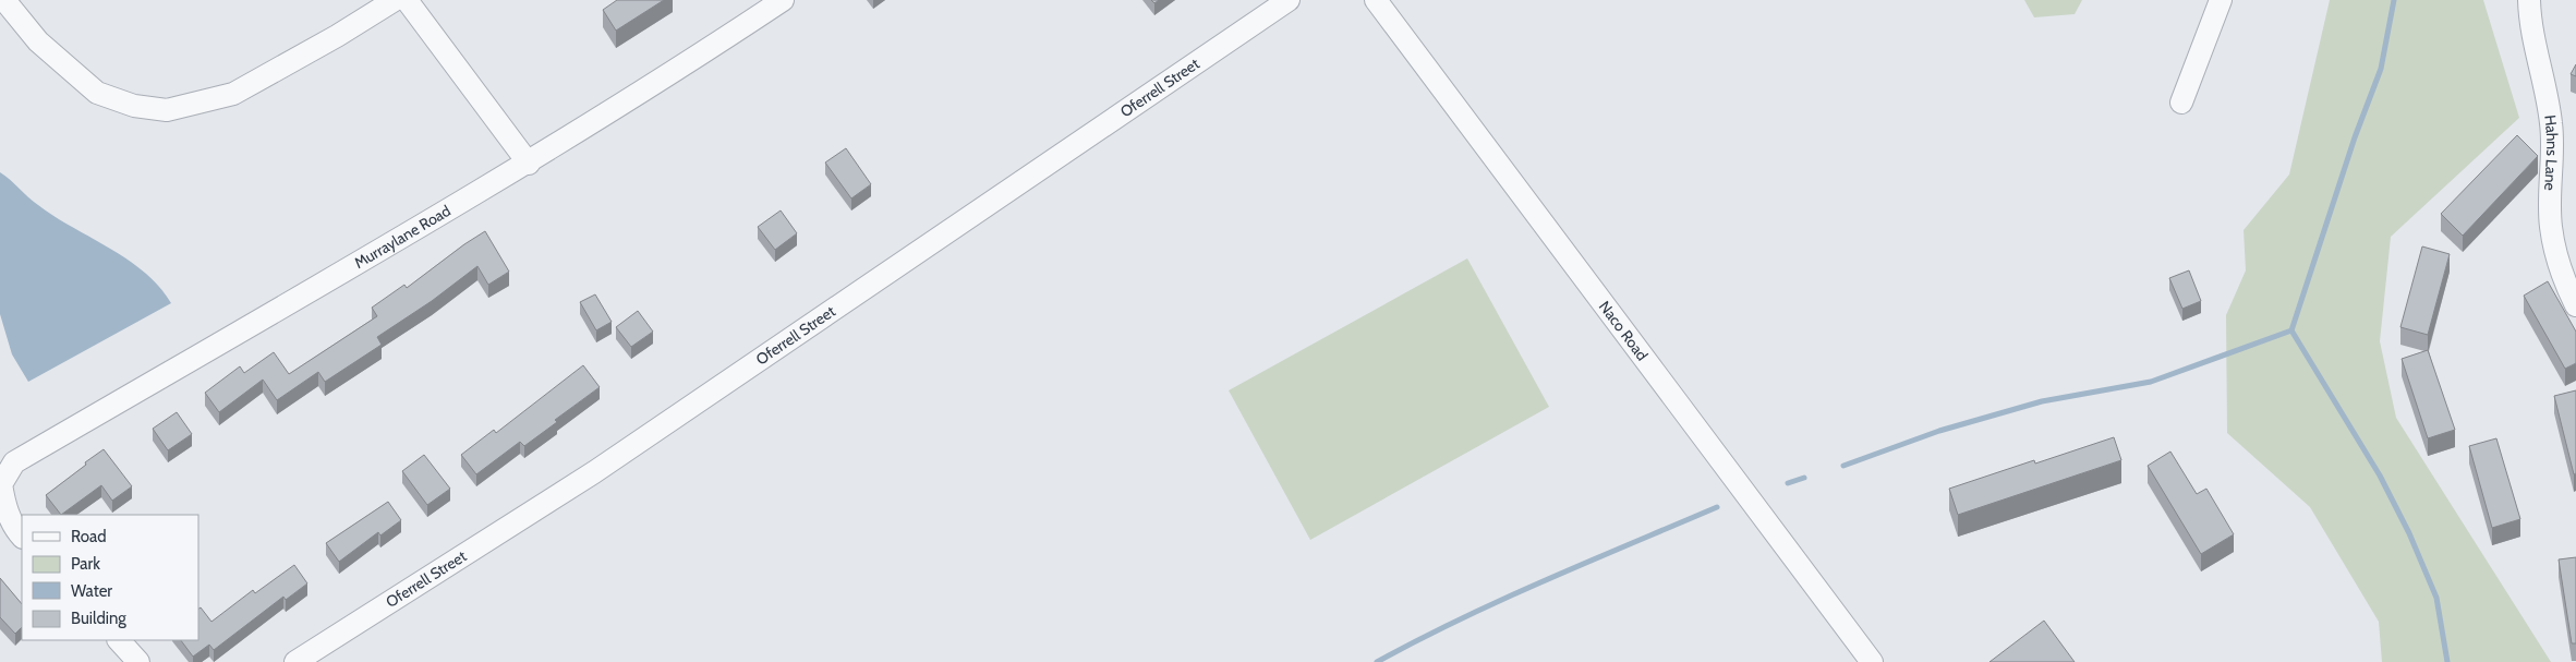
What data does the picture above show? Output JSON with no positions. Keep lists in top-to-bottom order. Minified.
{"streets":{"street":["Oferrell Street","Hahns Lane","Murraylane Road","Naco Road"]},"legend":["Road","Park","Water","Building"]}
